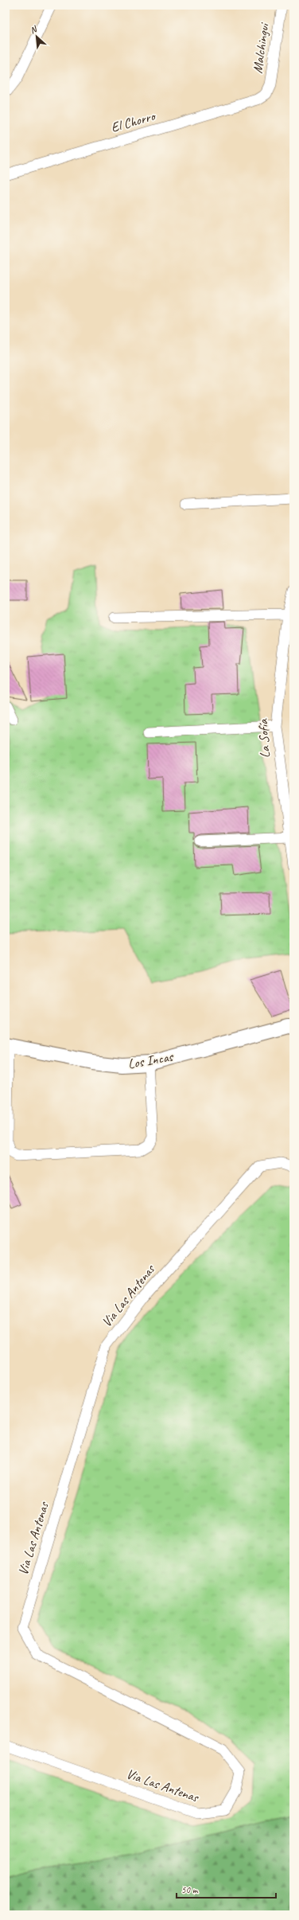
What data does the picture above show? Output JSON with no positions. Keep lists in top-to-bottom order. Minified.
{"streets":{"street":["Malchingui","El Chorro","La Sofía","Los Incas","Via Las Antenas"]},"crossings":[["Malchingui","El Chorro"]],"scale_bar":"50 m","north":"top left"}
